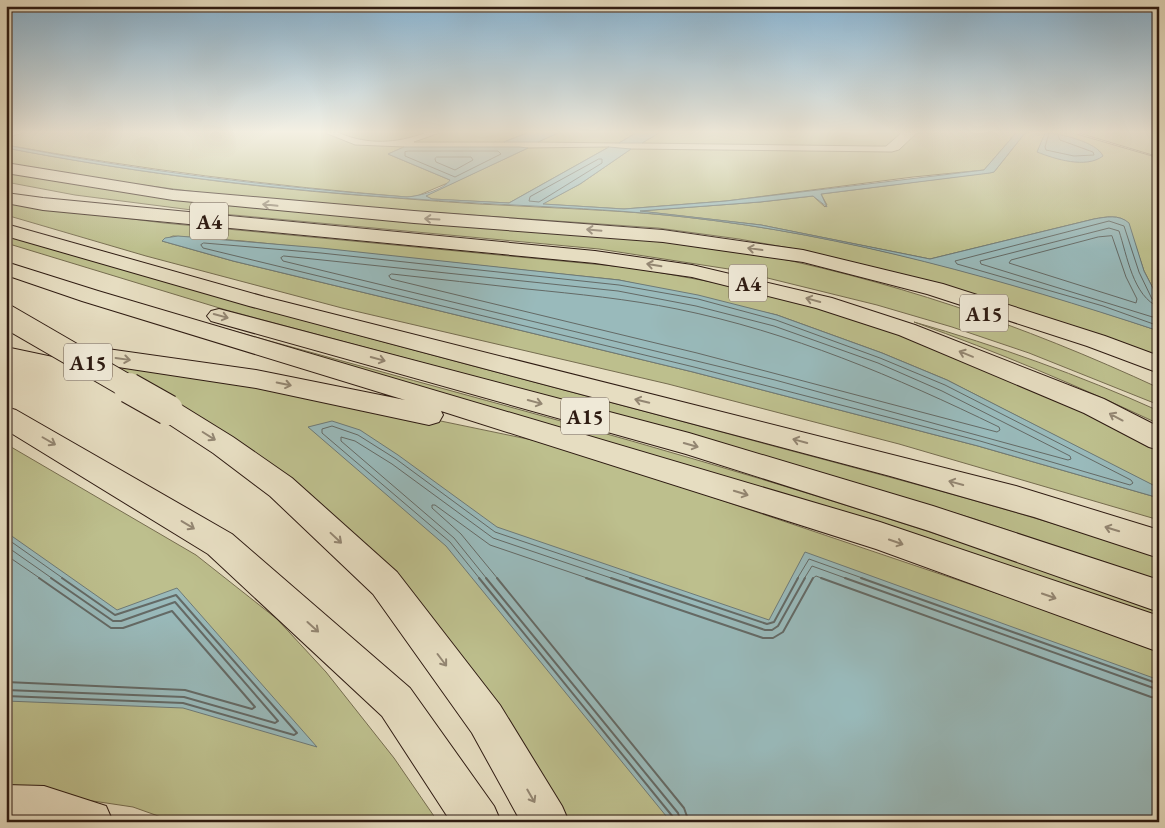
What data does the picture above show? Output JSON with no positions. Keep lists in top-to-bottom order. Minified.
{"streets":{"highway":["A4","A15"]}}
